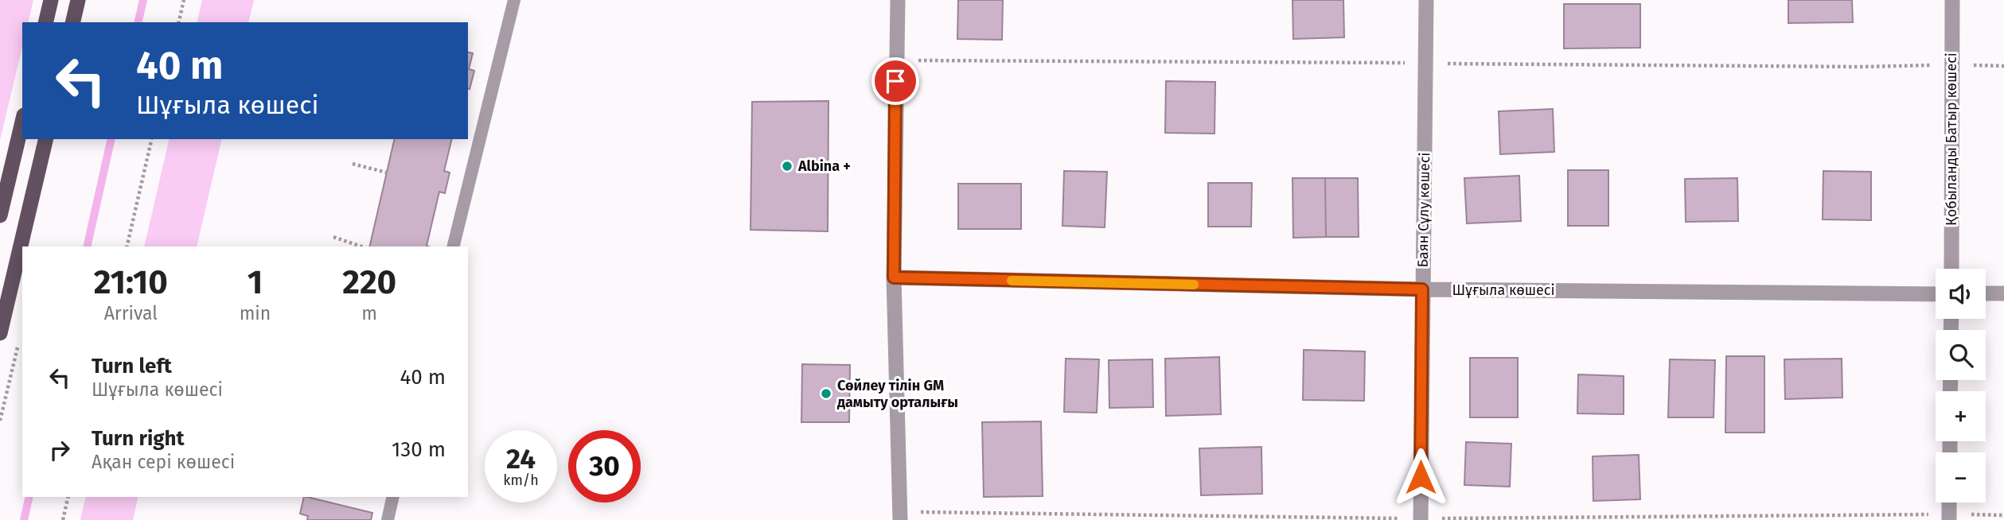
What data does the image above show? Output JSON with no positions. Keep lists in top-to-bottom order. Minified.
{"streets":{"street":["Қобыланды Батыр көшесі","Баян Сұлу көшесі","Шұғыла көшесі"]},"crossings":[["Баян Сұлу көшесі","Шұғыла көшесі"]],"places":["Albina +","Сөйлеу тілін GM дамыту орталығы"],"page":{"turn":["40 m","Шұғыла көшесі"],"eta":["21:10","Arrival","1","min","220","m"],"map_buttons":["+","−"],"list":[{"name":"Turn left","note":"Шұғыла көшесі","value":"40 m"},{"name":"Turn right","note":"Ақан сері көшесі","value":"130 m"}],"speed":"24 km/h","limit":"30"}}
